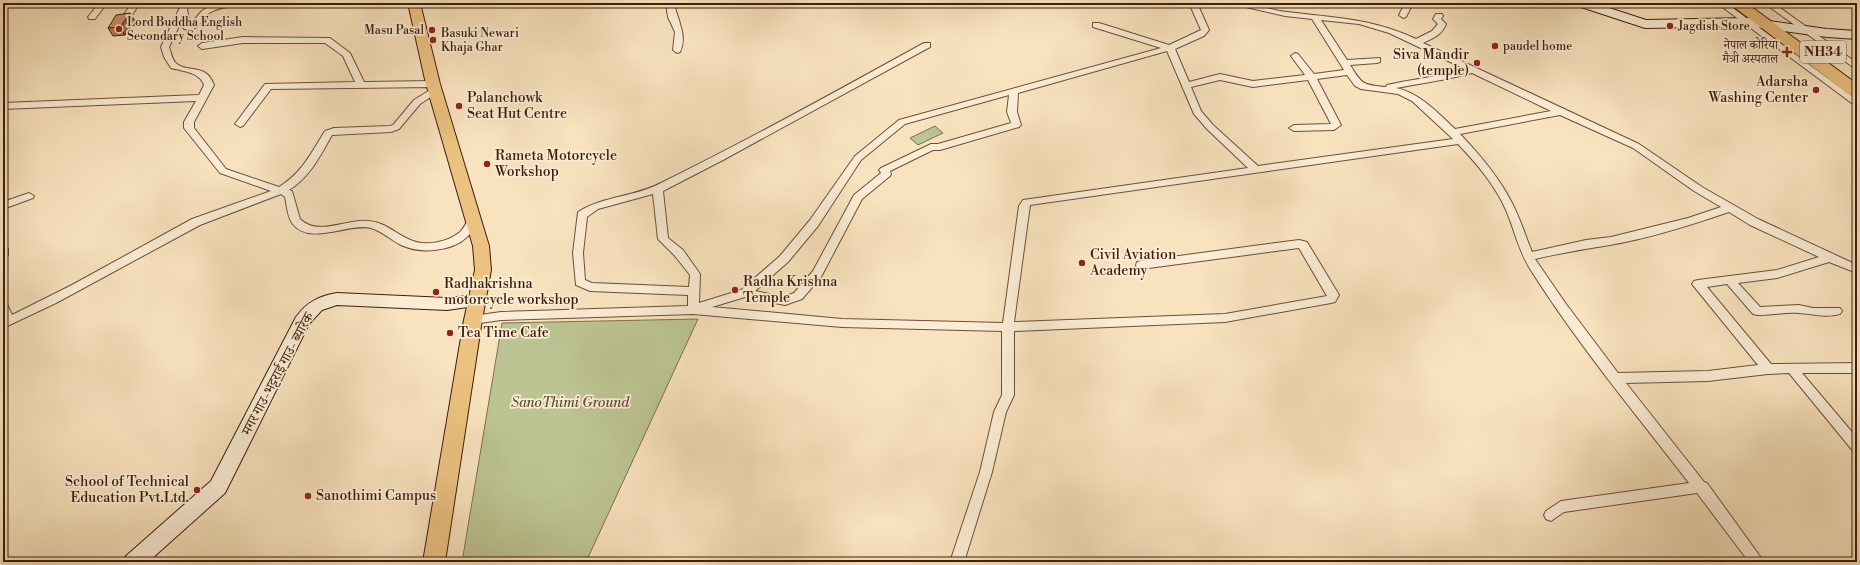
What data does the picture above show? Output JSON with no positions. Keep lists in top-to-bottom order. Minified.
{"streets":{"highway":["NH34"],"street":["मगर गाउ-भट्टराई गाउ- ब्यारेक"]},"parks":["SanoThimi Ground"],"places":{"other":["Jagdish Store","Lord Buddha English Secondary School","Masu Pasal","Basuki Newari Khaja Ghar","paudel home","Siva Mandir (temple)","Adarsha Washing Center","Palanchowk Seat Hut Centre","Rameta Motorcycle Workshop","Civil Aviation Academy","Radha Krishna Temple","Radhakrishna motorcycle workshop","Tea Time Cafe","School of Technical Education Pvt.Ltd.","Sanothimi Campus"],"health":["नेपाल कोरिया मैत्री अस्पताल"]}}
